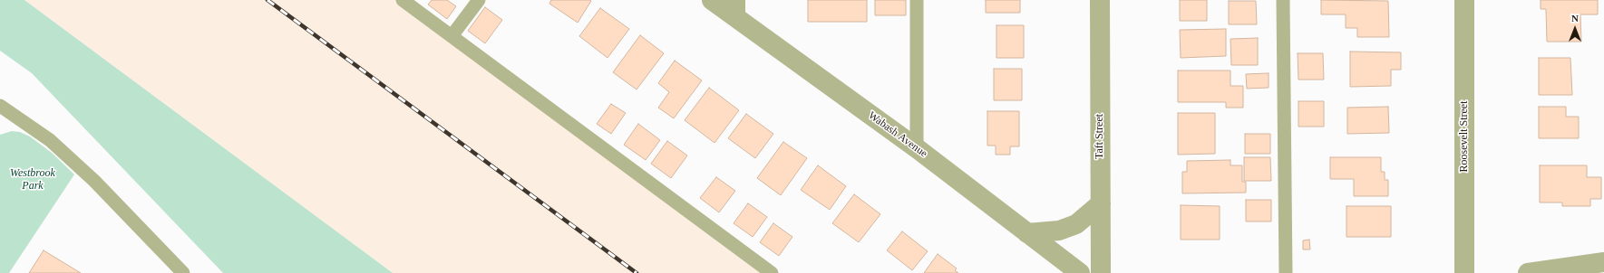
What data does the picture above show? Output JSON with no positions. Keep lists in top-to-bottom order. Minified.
{"streets":{"street":["Wabash Avenue","Taft Street","Roosevelt Street"]},"parks":["Westbrook Park"],"north":"top"}
